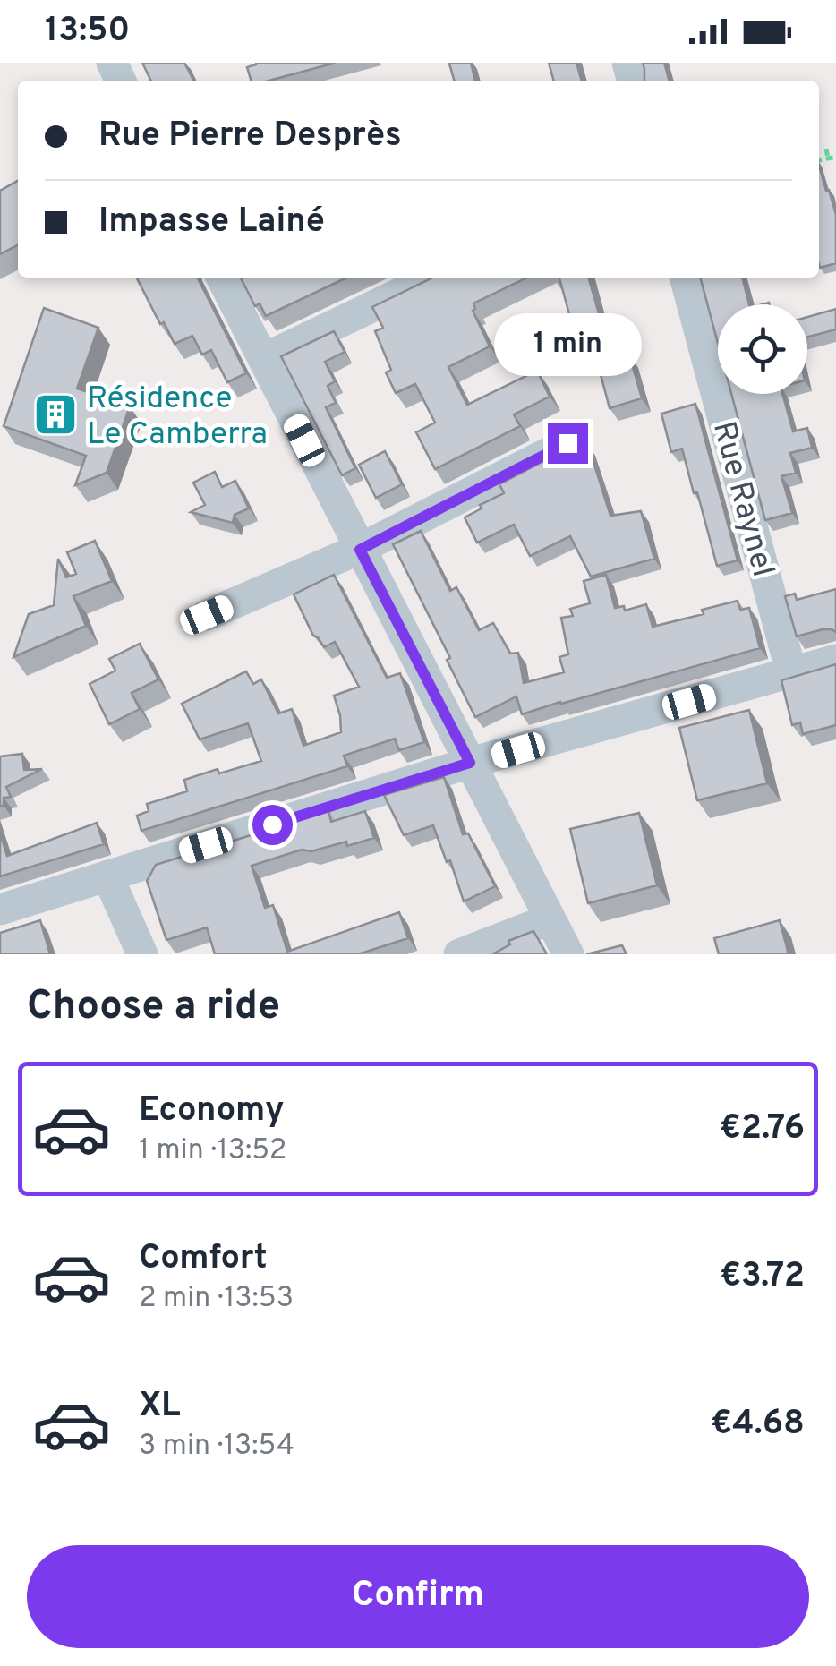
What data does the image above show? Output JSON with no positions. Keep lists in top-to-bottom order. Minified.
{"streets":{"street":["Rue Raynel"]},"places":{"building":["Résidence Le Camberra"]},"page":{"status":"13:50","banner":["Rue Pierre Desprès","Impasse Lainé"],"bubble":"1 min","heading":"Choose a ride","list":[{"name":"Economy","note":"1 min · 13:52","value":"€2.76"},{"name":"Comfort","note":"2 min · 13:53","value":"€3.72"},{"name":"XL","note":"3 min · 13:54","value":"€4.68"}],"buttons":"Confirm"}}
